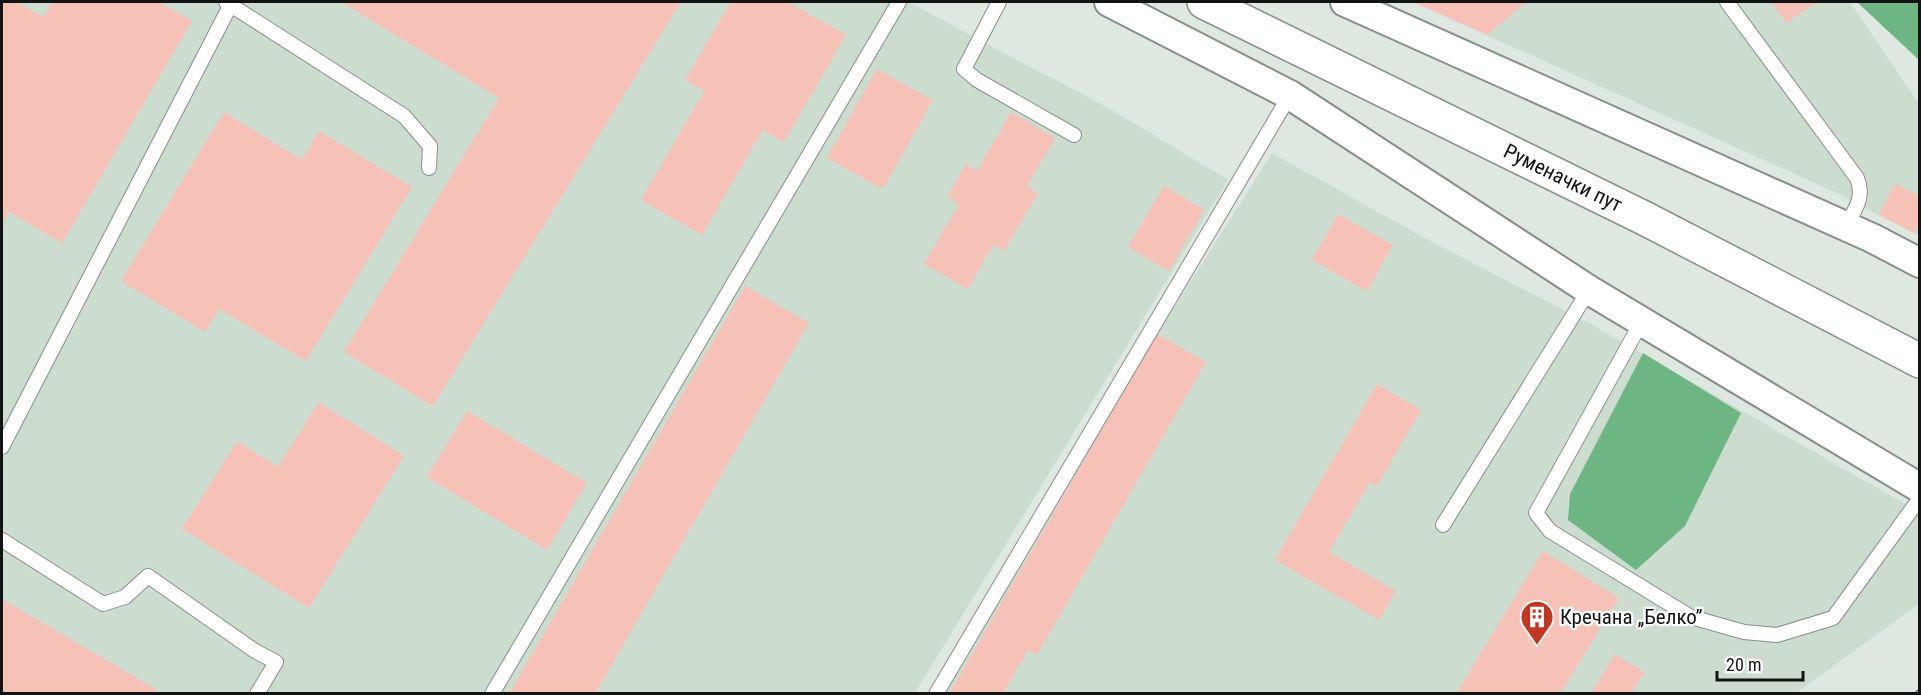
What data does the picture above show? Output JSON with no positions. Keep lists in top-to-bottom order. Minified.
{"streets":{"main road":["Руменачки пут"]},"places":{"building":["Кречана „Белко”"]},"scale_bar":"20 m"}
